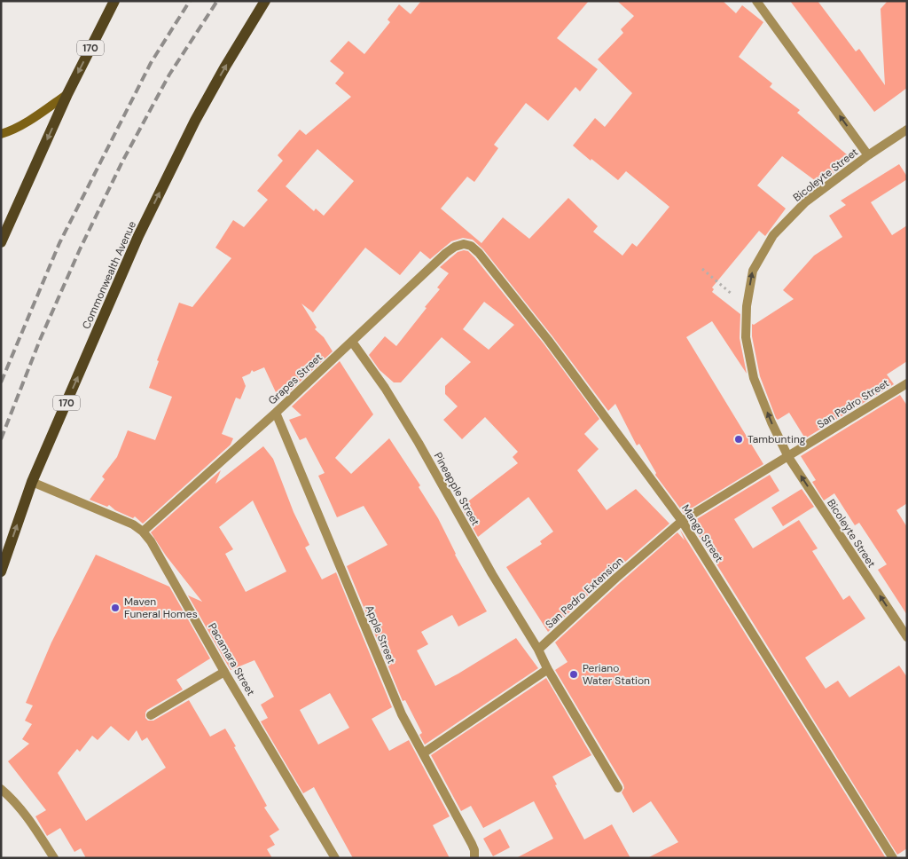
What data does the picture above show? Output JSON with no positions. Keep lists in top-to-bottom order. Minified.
{"streets":{"main road":["170","Commonwealth Avenue"],"street":["Bicoleyte Street","Grapes Street","San Pedro Street","Pineapple Street","Mango Street","San Pedro Extension","Apple Street","Pacamara Street"]},"crossings":[["Bicoleyte Street","San Pedro Street"],["Bicoleyte Street","San Pedro Extension"],["Commonwealth Avenue","Pacamara Street"],["Grapes Street","Pineapple Street"],["Grapes Street","Mango Street"],["Grapes Street","Apple Street"],["Grapes Street","Pacamara Street"],["San Pedro Street","San Pedro Extension"],["Pineapple Street","San Pedro Extension"],["Mango Street","San Pedro Extension"]],"one_way":["Bicoleyte Street","Commonwealth Avenue"],"places":["Tambunting","Maven Funeral Homes","Periano Water Station"]}
